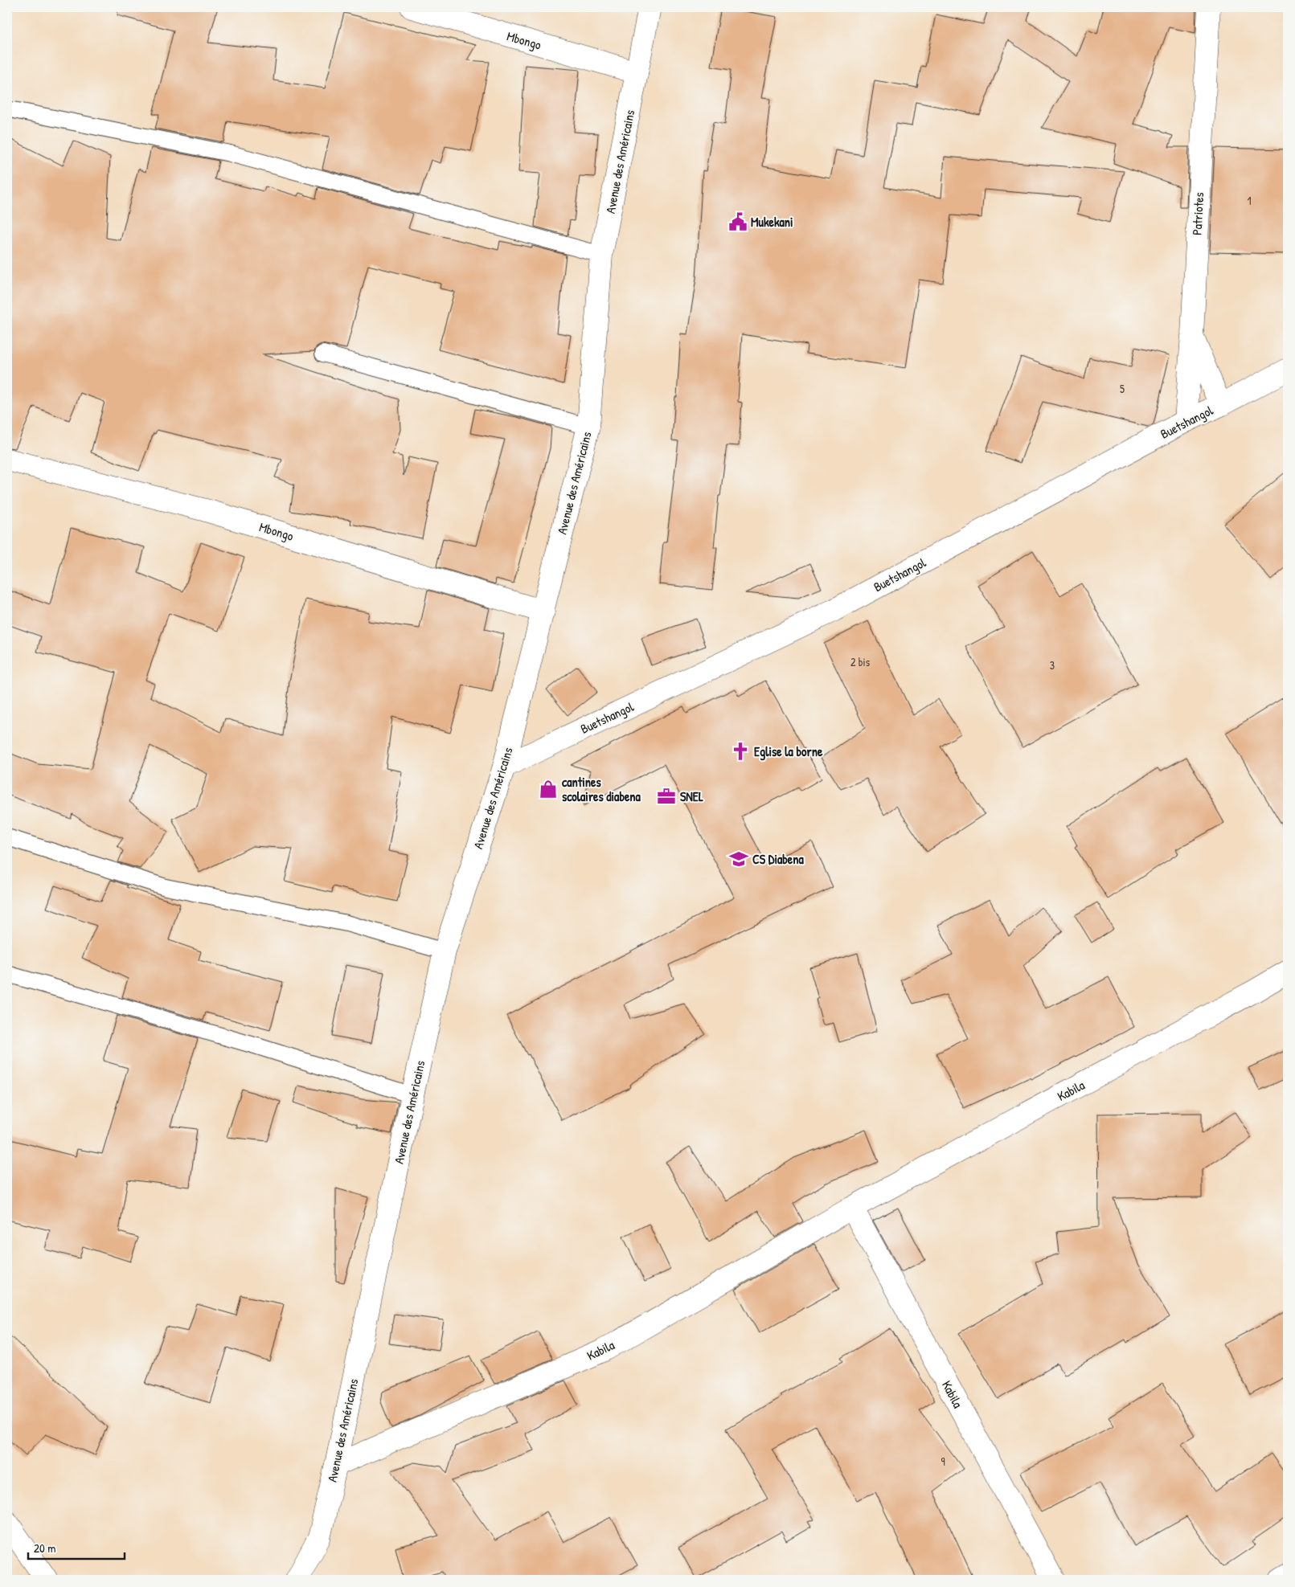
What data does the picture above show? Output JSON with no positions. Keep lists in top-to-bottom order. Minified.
{"streets":{"street":["Mbongo","Avenue des Américains","Patriotes","Buetshangol","Kabila"]},"crossings":[["Mbongo","Avenue des Américains"],["Avenue des Américains","Buetshangol"],["Avenue des Américains","Kabila"],["Patriotes","Buetshangol"]],"places":{"public building":["Mukekani"],"church":["Eglise la borne"],"shop":["cantines scolaires diabena"],"office":["SNEL"],"school or university":["CS Diabena"]},"house_numbers":["1","5","2 bis","3","9"],"scale_bar":"20 m"}
